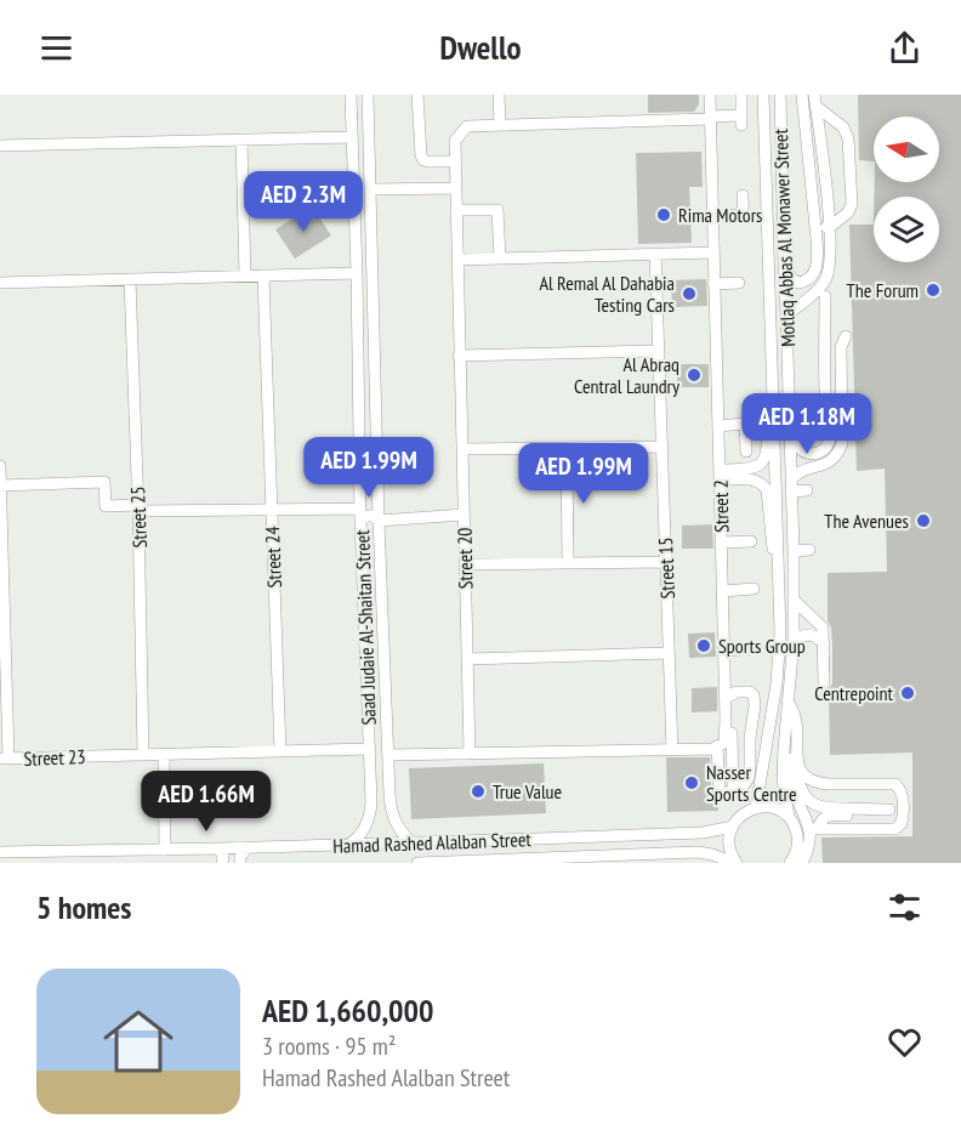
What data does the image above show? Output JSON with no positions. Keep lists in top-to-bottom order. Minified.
{"streets":{"street":["Motlaq Abbas Al Monawer Street","Street 2","Street 25","Street 24","Street 20","Street 15","Saad Judaie Al-Shaitan Street","Street 23","Hamad Rashed Alalban Street"]},"crossings":[["Street 2","Street 20"],["Street 25","Street 23"],["Street 24","Street 23"],["Saad Judaie Al-Shaitan Street","Street 23"],["Saad Judaie Al-Shaitan Street","Hamad Rashed Alalban Street"]],"places":["Rima Motors","The Forum","Al Remal Al Dahabia Testing Cars","Al Abraq Central Laundry","The Avenues","Sports Group","Centrepoint","Nasser Sports Centre","True Value"],"north":"left","page":{"header":"Dwello","price":["AED 2.3M","AED 1.18M","AED 1.99M","AED 1.99M","AED 1.66M"],"heading":"5 homes","list":[{"name":"AED 1,660,000","note":"3 rooms · 95 m² · Hamad Rashed Alalban Street"}]}}
